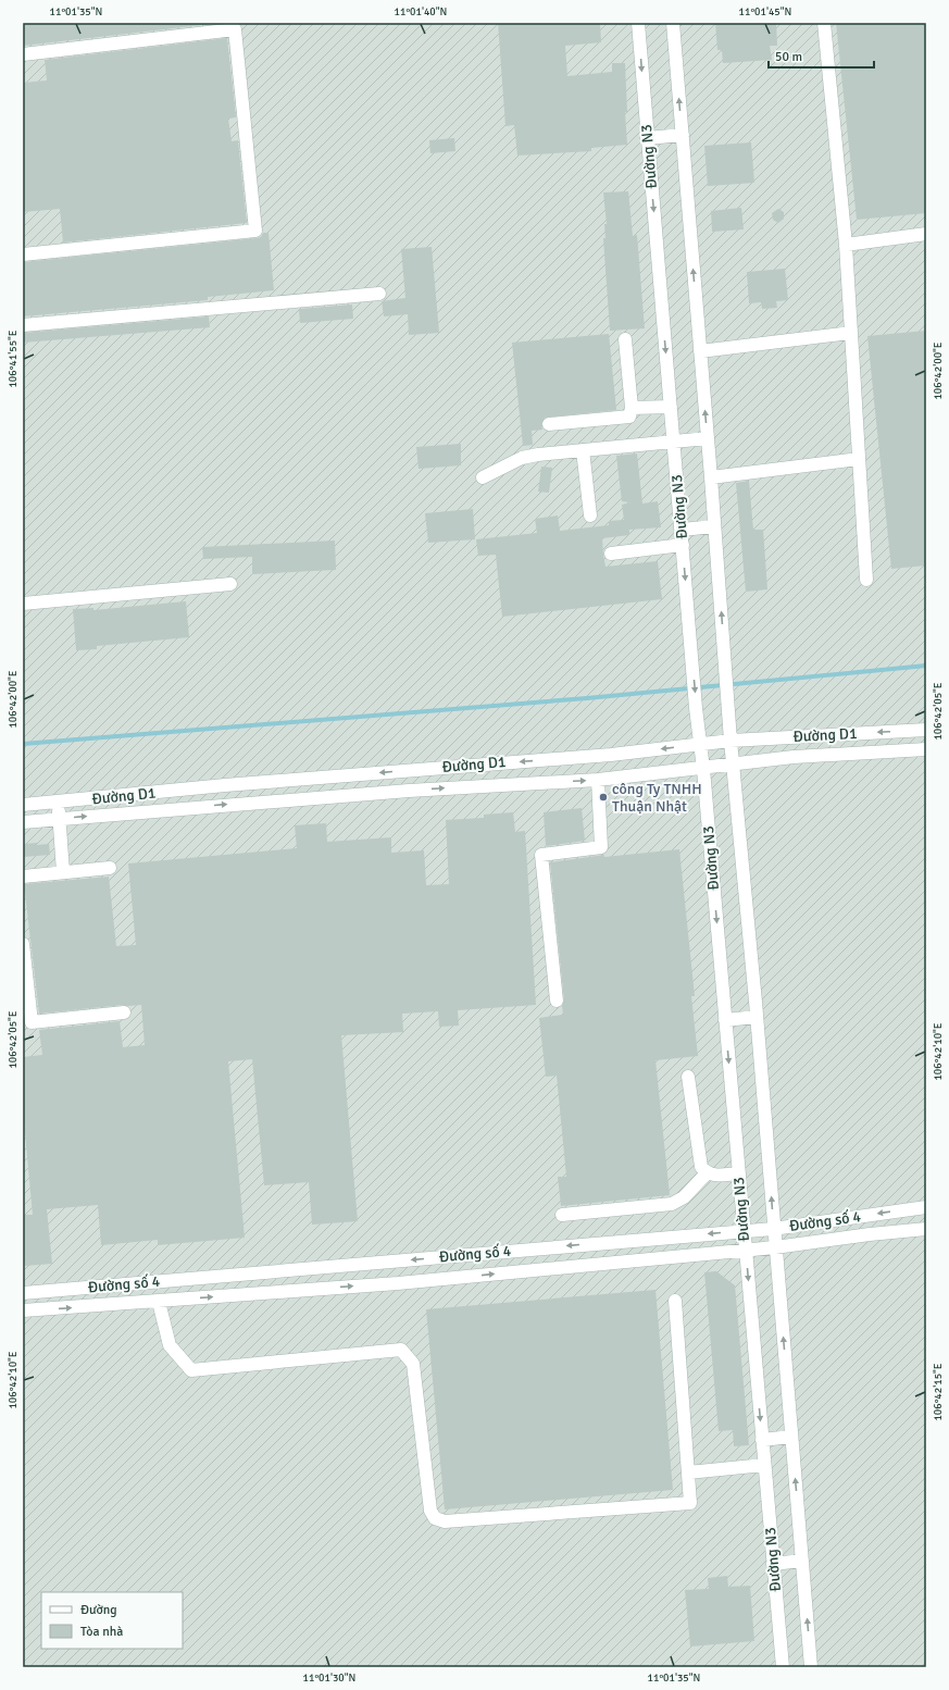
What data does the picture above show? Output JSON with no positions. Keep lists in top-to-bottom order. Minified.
{"streets":{"street":["Đường N3","Đường D1","Đường số 4"]},"crossings":[["Đường N3","Đường D1"],["Đường N3","Đường số 4"]],"places":["công Ty TNHH Thuận Nhật"],"legend":["Đường","Tòa nhà"],"scale_bar":"50 m","coordinates":["11°01'35\"N","11°01'40\"N","11°01'45\"N","106°41'55\"E","106°42'00\"E","106°42'05\"E","106°42'10\"E","106°42'15\"E","11°01'30\"N"]}
